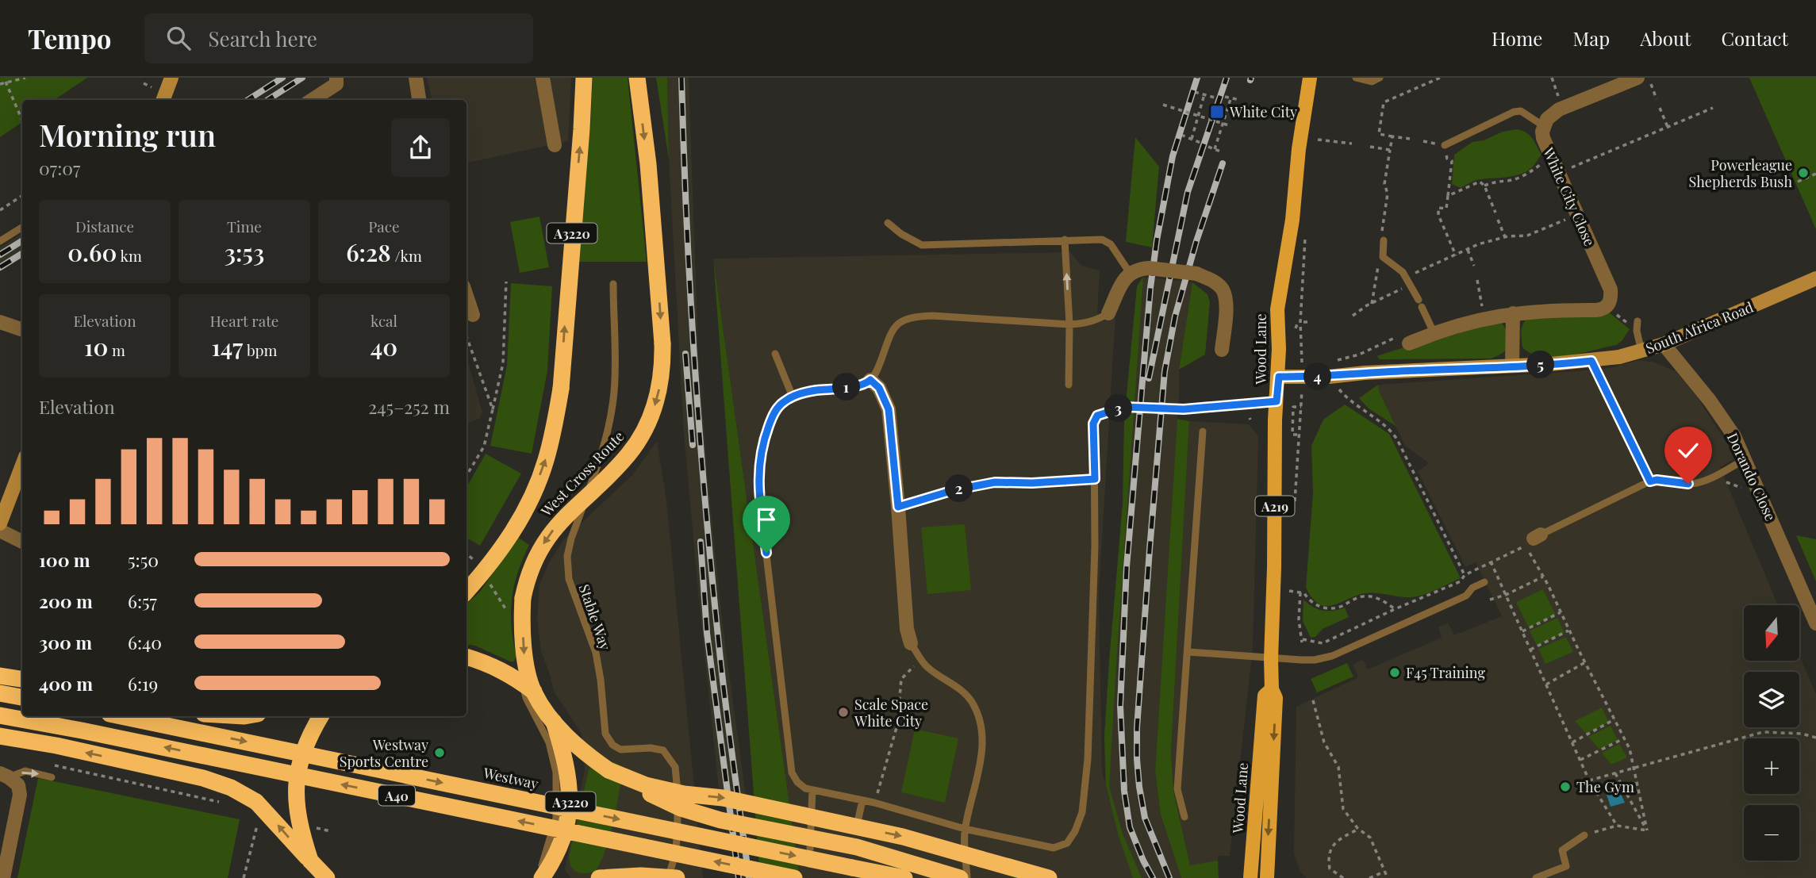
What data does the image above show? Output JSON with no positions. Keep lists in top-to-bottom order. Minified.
{"streets":{"highway":["A3220","West Cross Route","Westway","A40"],"main road":["Wood Lane","A219"],"street":["White City Close","South Africa Road","Dorando Close"],"lane":["Stable Way"]},"crossings":[["A3220","West Cross Route"],["South Africa Road","Wood Lane"],["South Africa Road","Dorando Close"]],"places":{"transit":["White City"],"other":["Powerleague Shepherds Bush","F45 Training","Scale Space White City","Westway Sports Centre","The Gym"]},"north":"bottom","page":{"header":"Tempo","search":"Search here","nav":["Home","Map","About","Contact"],"heading":["Morning run","07:07"],"stats":[["Distance","0.60 km"],["Time","3:53"],["Pace","6:28 /km"],["Elevation","10 m"],["Heart rate","147 bpm"],["kcal","40"]],"pins":["5","4","1","3","2"],"chart":["Elevation","245–252 m"],"list":[{"name":"100 m","note":"5:50"},{"name":"200 m","note":"6:57"},{"name":"300 m","note":"6:40"},{"name":"400 m","note":"6:19"}],"map_buttons":["+","−"]}}
